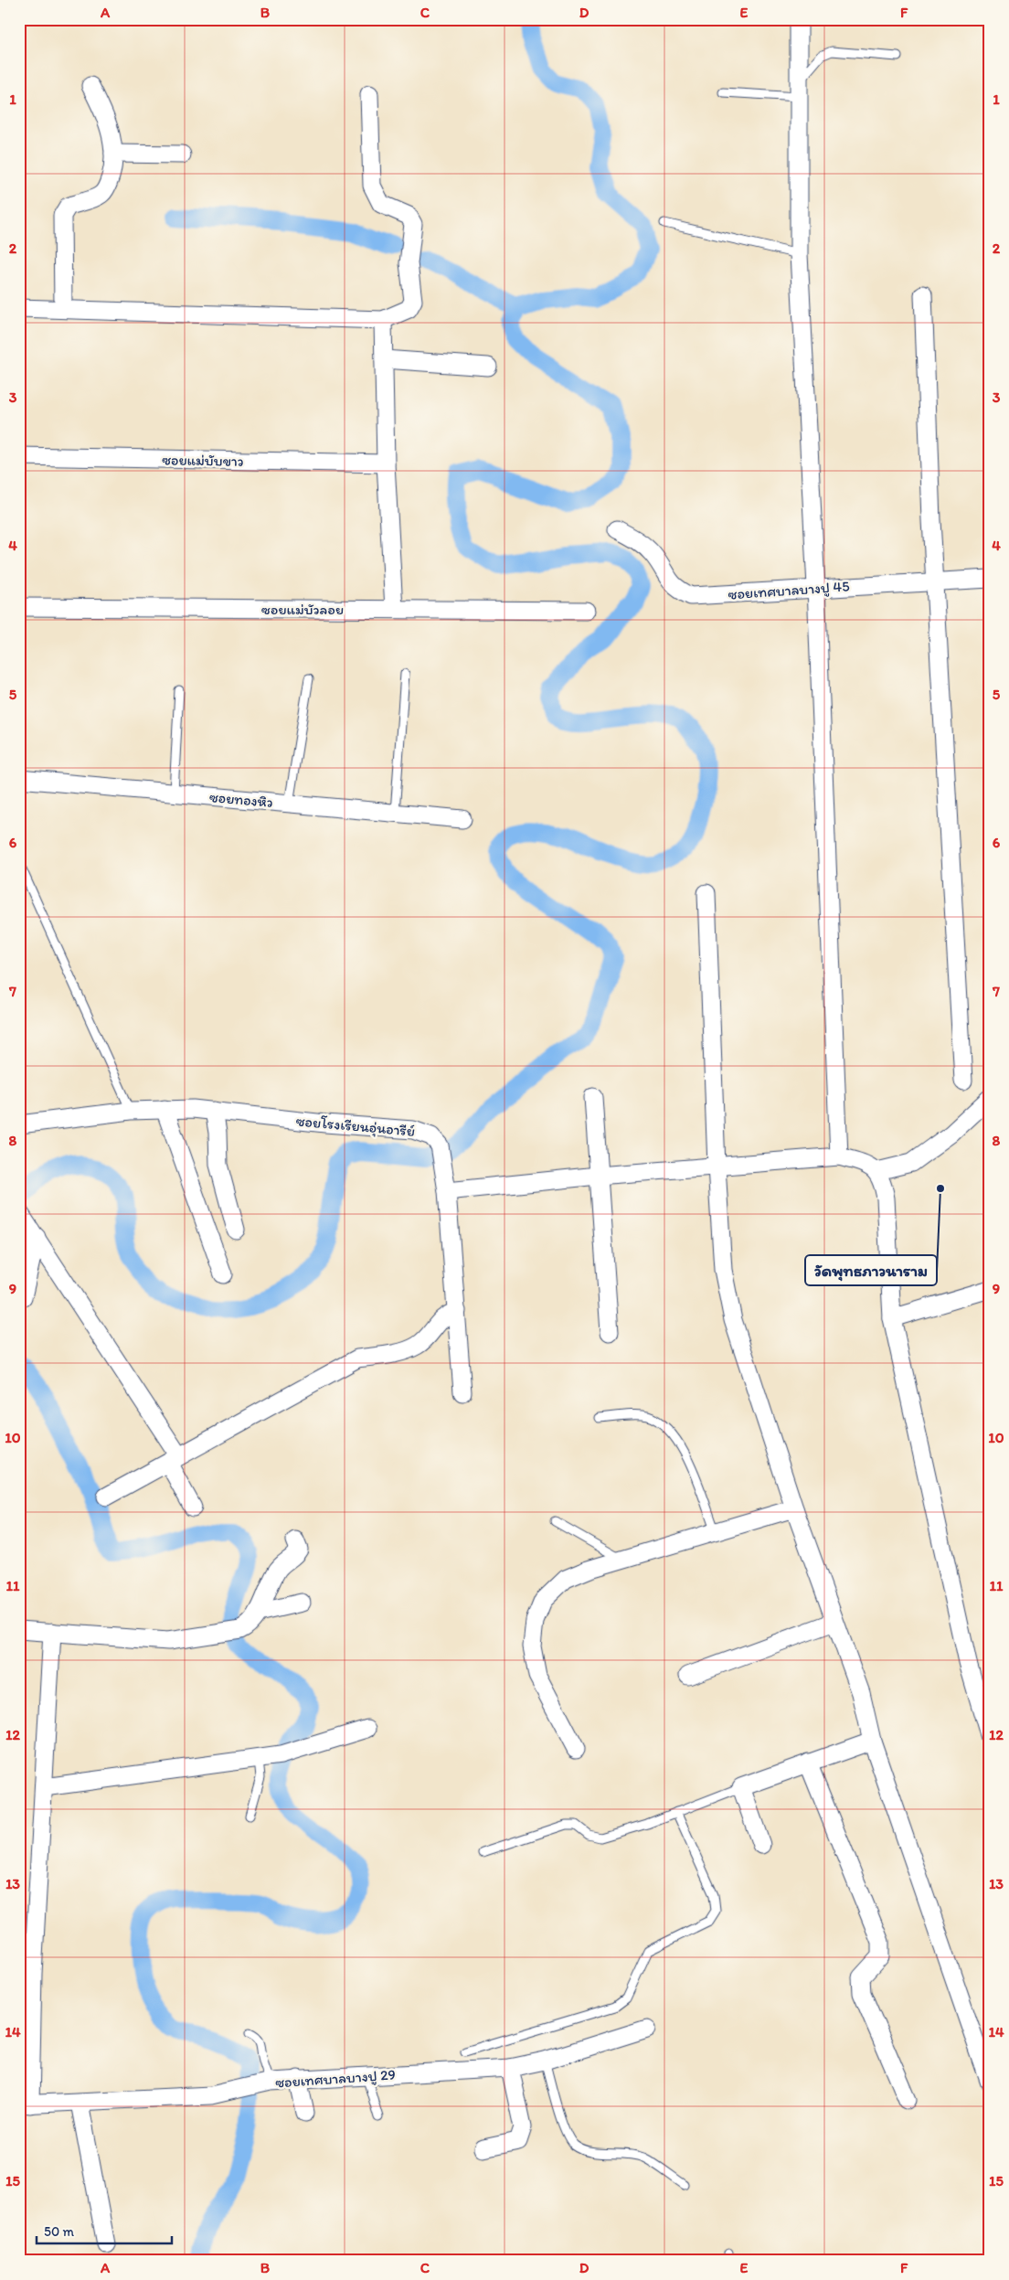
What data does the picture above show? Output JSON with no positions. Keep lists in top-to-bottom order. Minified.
{"streets":{"street":["ซอยแม่บับขาว","ซอยเทศบาลบางปู 45","ซอยแม่บัวลอย","ซอยทองหิว","ซอยโรงเรียนอุ่นอารีย์","ซอยเทศบาลบางปู 29"]},"places":["วัดพุทธภาวนาราม"],"scale_bar":"50 m","grid":{"columns":["A","B","C","D","E","F"],"rows":["1","2","3","4","5","6","7","8","9","10","11","12","13","14","15"]}}
